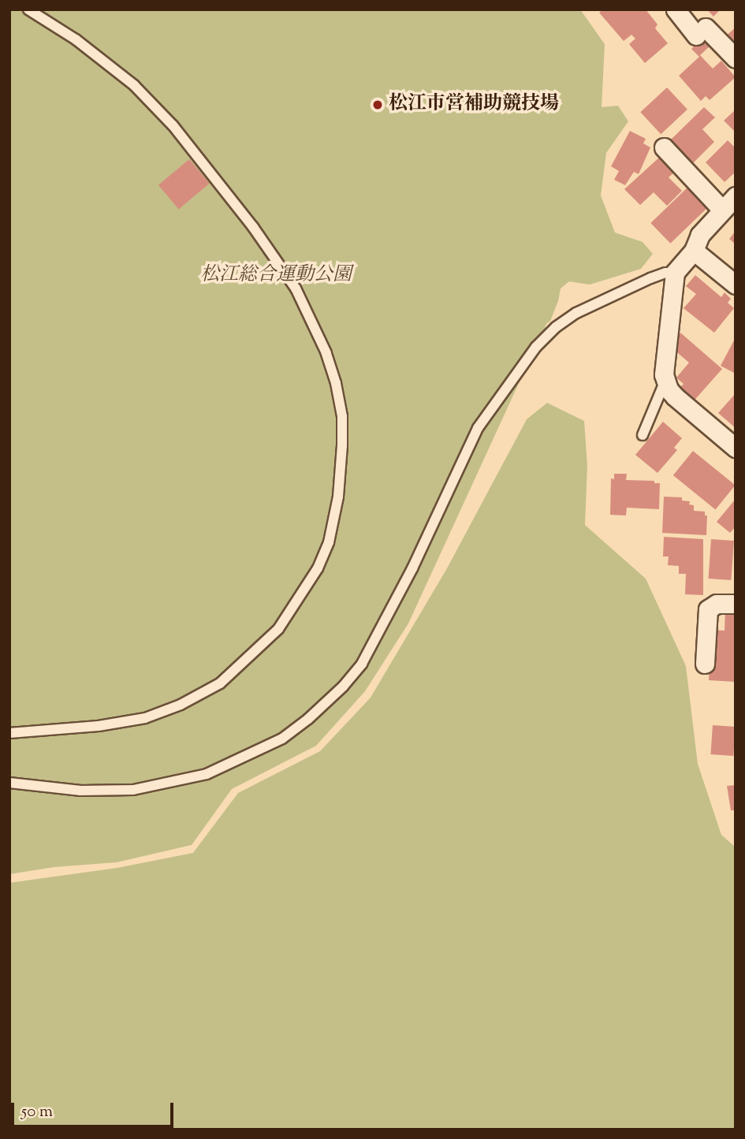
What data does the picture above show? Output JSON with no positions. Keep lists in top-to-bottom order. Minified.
{"parks":["松江総合運動公園"],"places":["松江市営補助競技場"],"scale_bar":"50 m"}
